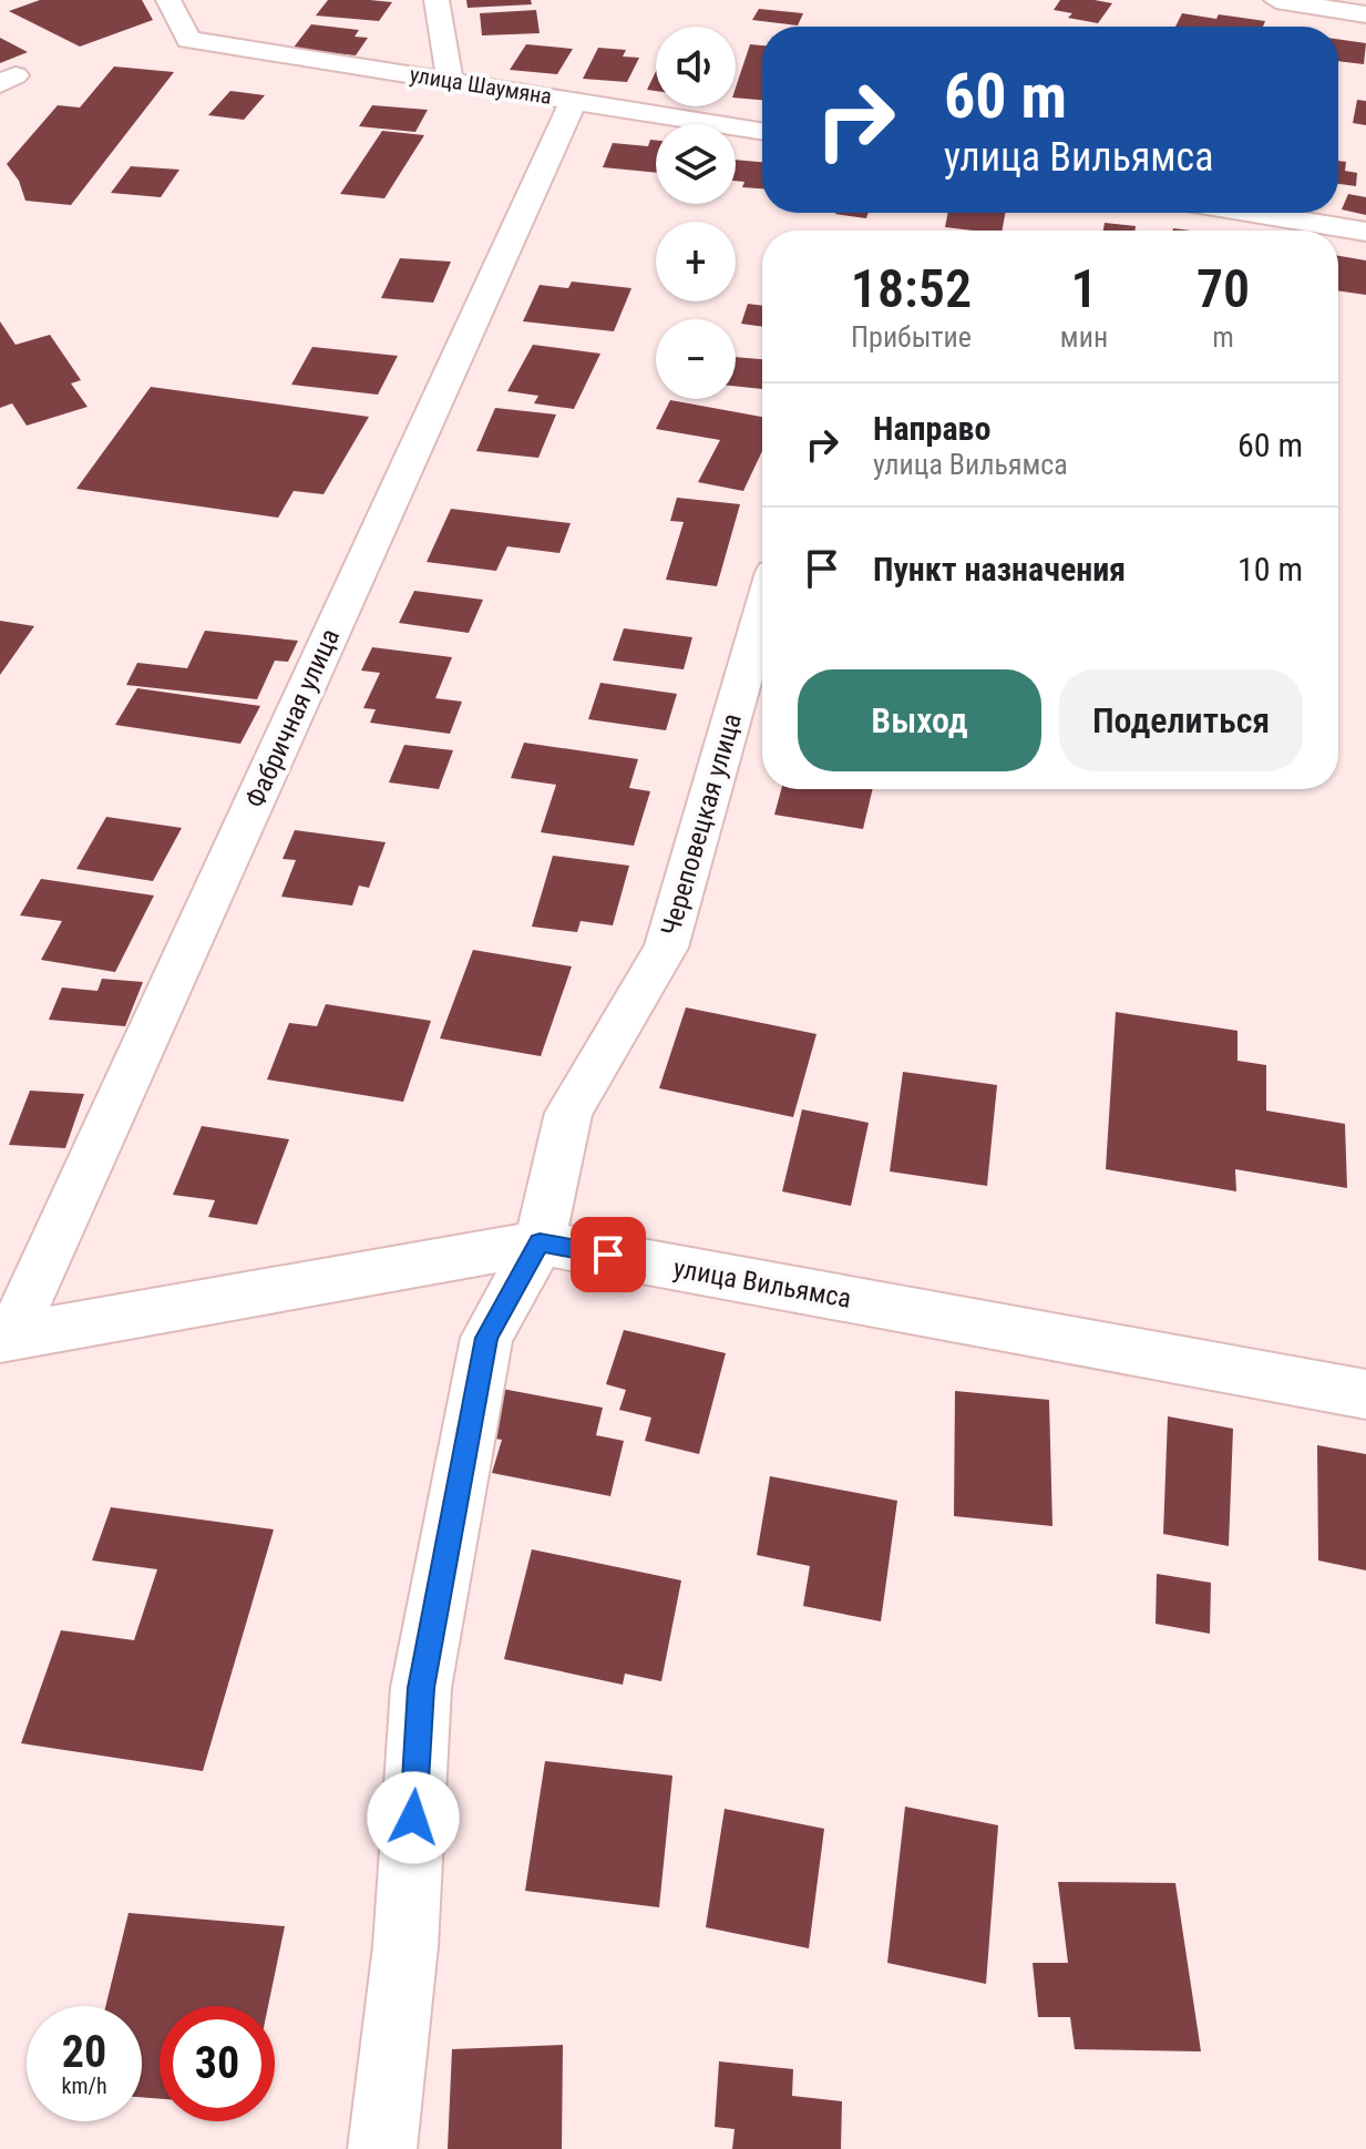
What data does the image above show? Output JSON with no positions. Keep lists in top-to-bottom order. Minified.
{"streets":{"street":["улица Шаумяна","Фабричная улица","Череповецкая улица","улица Вильямса"]},"crossings":[["улица Шаумяна","Фабричная улица"],["Фабричная улица","улица Вильямса"],["Череповецкая улица","улица Вильямса"]],"page":{"map_buttons":["+","−"],"turn":["60 m","улица Вильямса"],"eta":["18:52","Прибытие","1","мин","70","m"],"list":[{"name":"Направо","note":"улица Вильямса","value":"60 m"},{"name":"Пункт назначения","value":"10 m"}],"buttons":["Выход","Поделиться"],"speed":"20 km/h","limit":"30"}}
